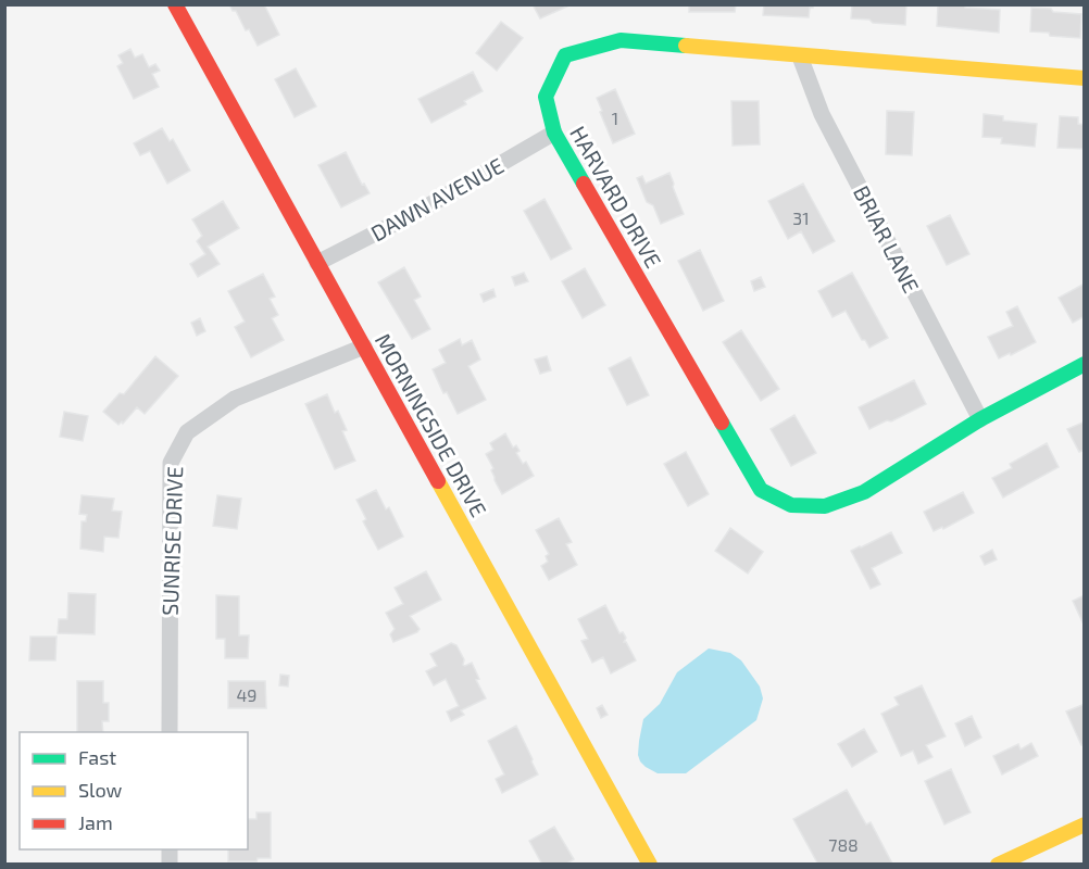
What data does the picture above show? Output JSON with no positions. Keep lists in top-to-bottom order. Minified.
{"streets":{"street":["HARVARD DRIVE","DAWN AVENUE","BRIAR LANE","MORNINGSIDE DRIVE","SUNRISE DRIVE"]},"crossings":[["HARVARD DRIVE","DAWN AVENUE"],["HARVARD DRIVE","BRIAR LANE"],["DAWN AVENUE","MORNINGSIDE DRIVE"],["MORNINGSIDE DRIVE","SUNRISE DRIVE"]],"house_numbers":["1","31","49","788"],"legend":["Fast","Slow","Jam"]}
